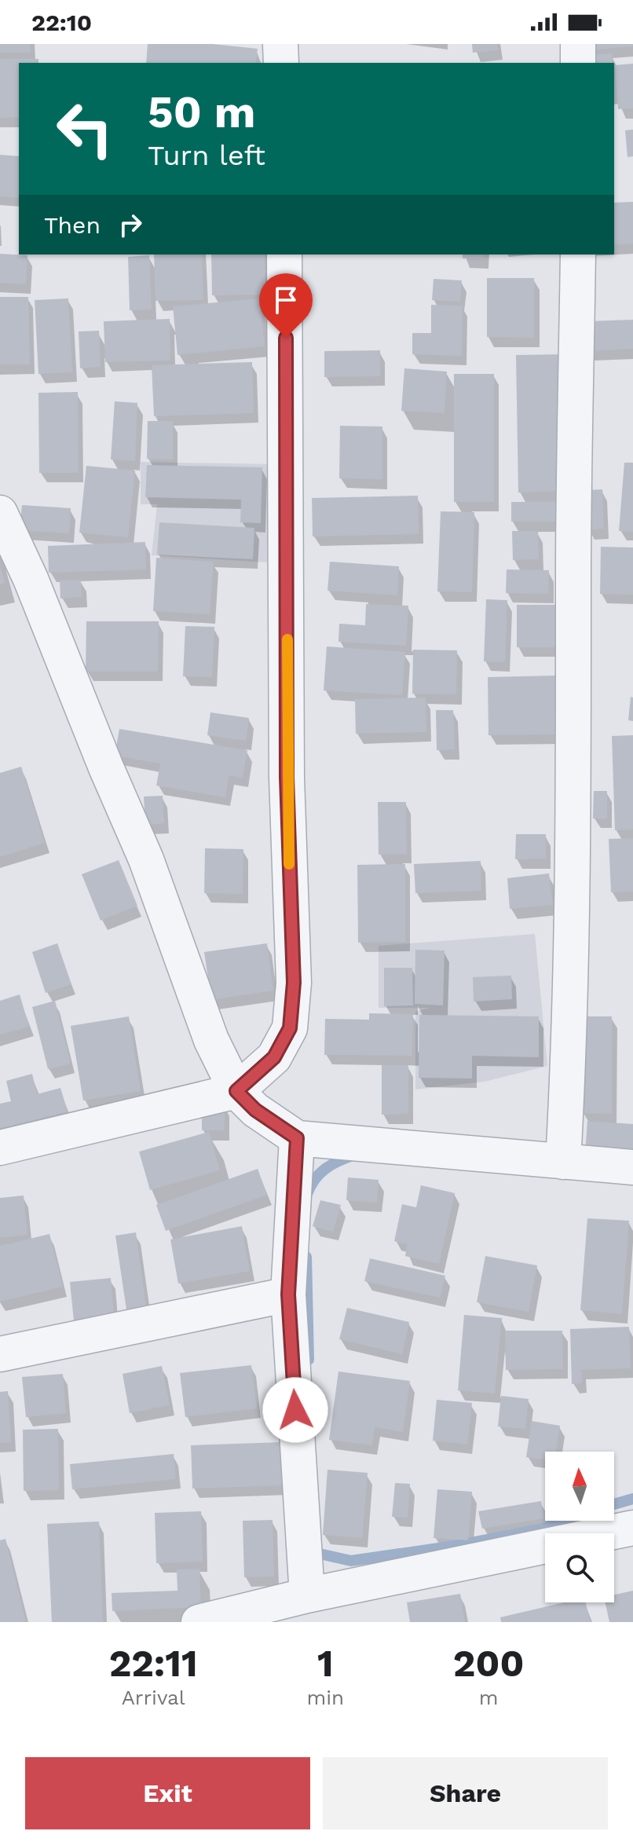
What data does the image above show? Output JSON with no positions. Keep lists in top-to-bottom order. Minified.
{"north":"top","page":{"status":"22:10","turn":["50 m","Turn left"],"then":"Then","eta":["22:11","Arrival","1","min","200","m"],"buttons":["Exit","Share"]}}
